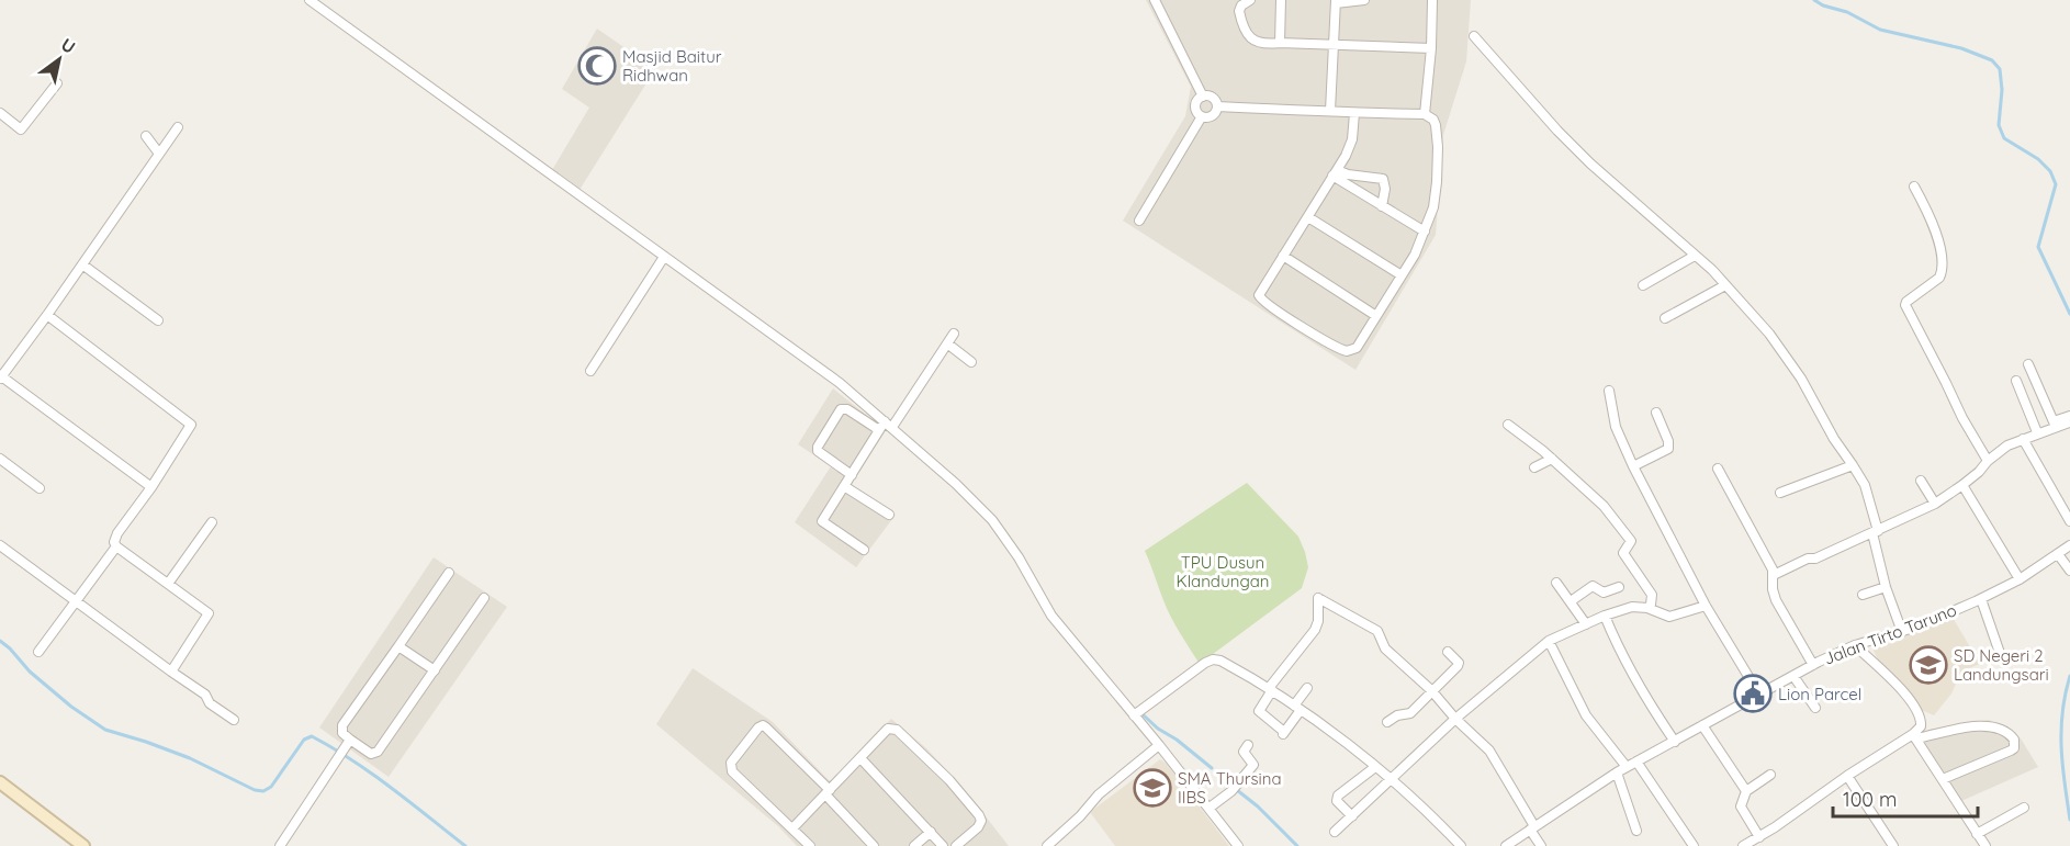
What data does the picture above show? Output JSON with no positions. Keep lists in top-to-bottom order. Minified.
{"streets":{"street":["Jalan Tirto Taruno"]},"parks":["TPU Dusun Klandungan"],"places":{"mosque":["Masjid Baitur Ridhwan"],"school or university":["SD Negeri 2 Landungsari","SMA Thursina IIBS"],"public building":["Lion Parcel"]},"scale_bar":"100 m","north":"top right"}
